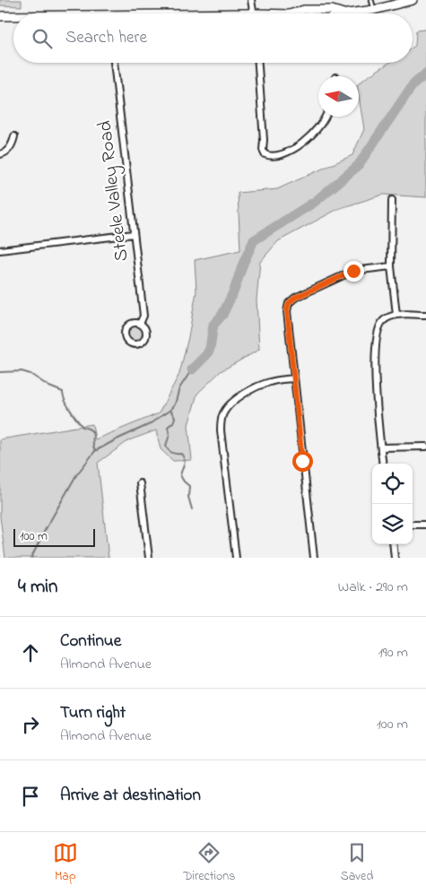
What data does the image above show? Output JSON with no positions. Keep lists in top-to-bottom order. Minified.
{"streets":{"street":["Steele Valley Road"]},"scale_bar":"100 m","north":"left","page":{"search":"Search here","scale":"100 m","heading":["4 min","Walk · 290 m"],"list":[["Continue","Almond Avenue","190 m"],["Turn right","Almond Avenue","100 m"],"Arrive at destination"],"nav":["Map","Directions","Saved"]}}
